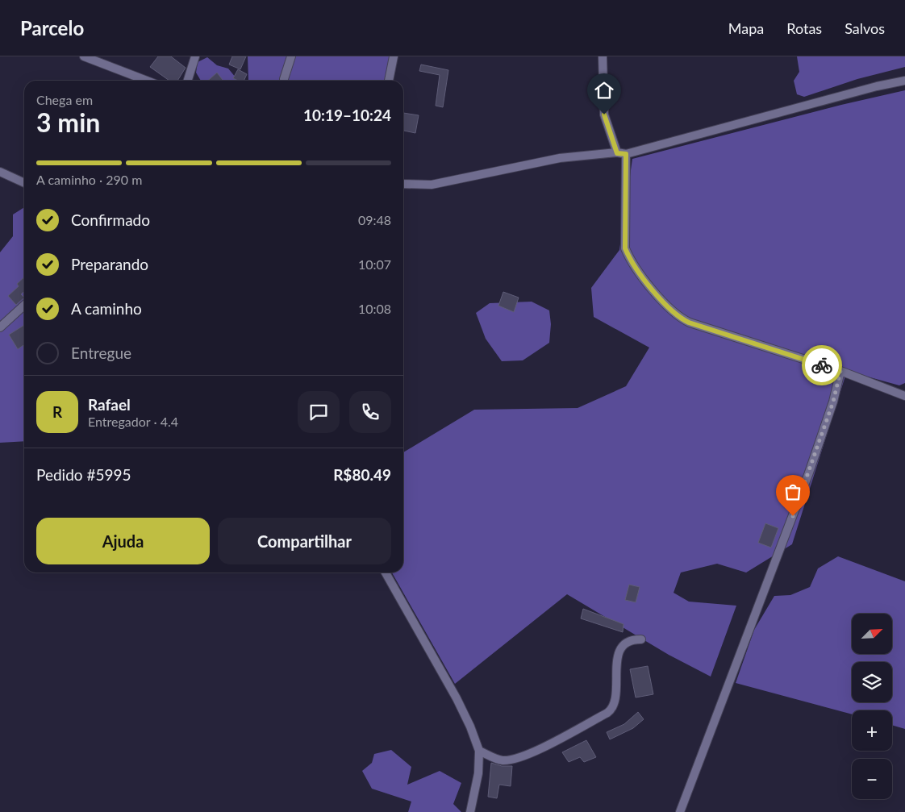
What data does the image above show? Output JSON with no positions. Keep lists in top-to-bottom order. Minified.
{"north":"top right","page":{"header":"Parcelo","nav":["Mapa","Rotas","Salvos"],"heading":["3 min","Chega em","10:19–10:24"],"panel":["Rafael","Entregador · 4.4","Pedido #5995","R$80.49"],"bar":"A caminho · 290 m","list":[["Confirmado","09:48"],["Preparando","10:07"],["A caminho","10:08"],"Entregue"],"round":"R","buttons":["Ajuda","Compartilhar"],"map_buttons":["+","−"]}}
